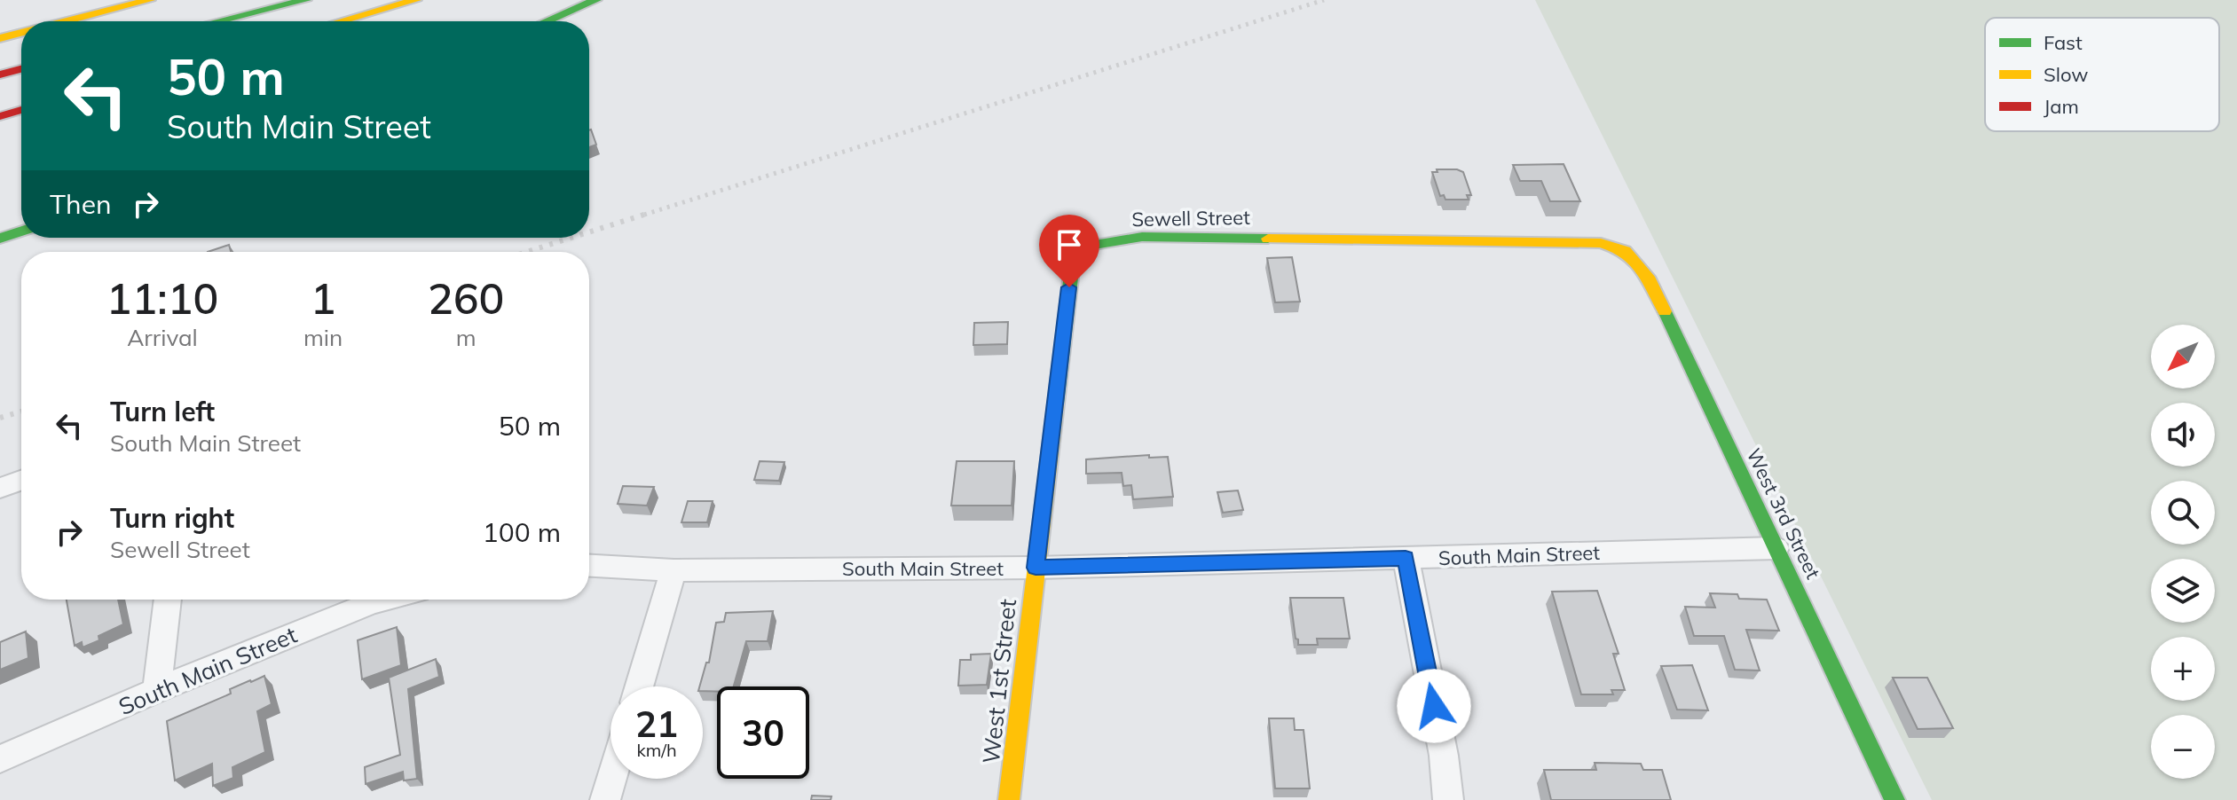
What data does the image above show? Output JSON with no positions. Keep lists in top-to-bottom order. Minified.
{"streets":{"main road":["Sewell Street","West 3rd Street","West 1st Street"],"street":["South Main Street"]},"crossings":[["Sewell Street","West 3rd Street"],["Sewell Street","South Main Street"],["Sewell Street","West 1st Street"],["West 3rd Street","South Main Street"],["South Main Street","West 1st Street"]],"legend":["Fast","Slow","Jam"],"north":"bottom left","page":{"turn":["50 m","South Main Street"],"then":"Then","eta":["11:10","Arrival","1","min","260","m"],"map_buttons":["+","−"],"list":[{"name":"Turn left","note":"South Main Street","value":"50 m"},{"name":"Turn right","note":"Sewell Street","value":"100 m"}],"speed":"21 km/h","limit":"30"}}
